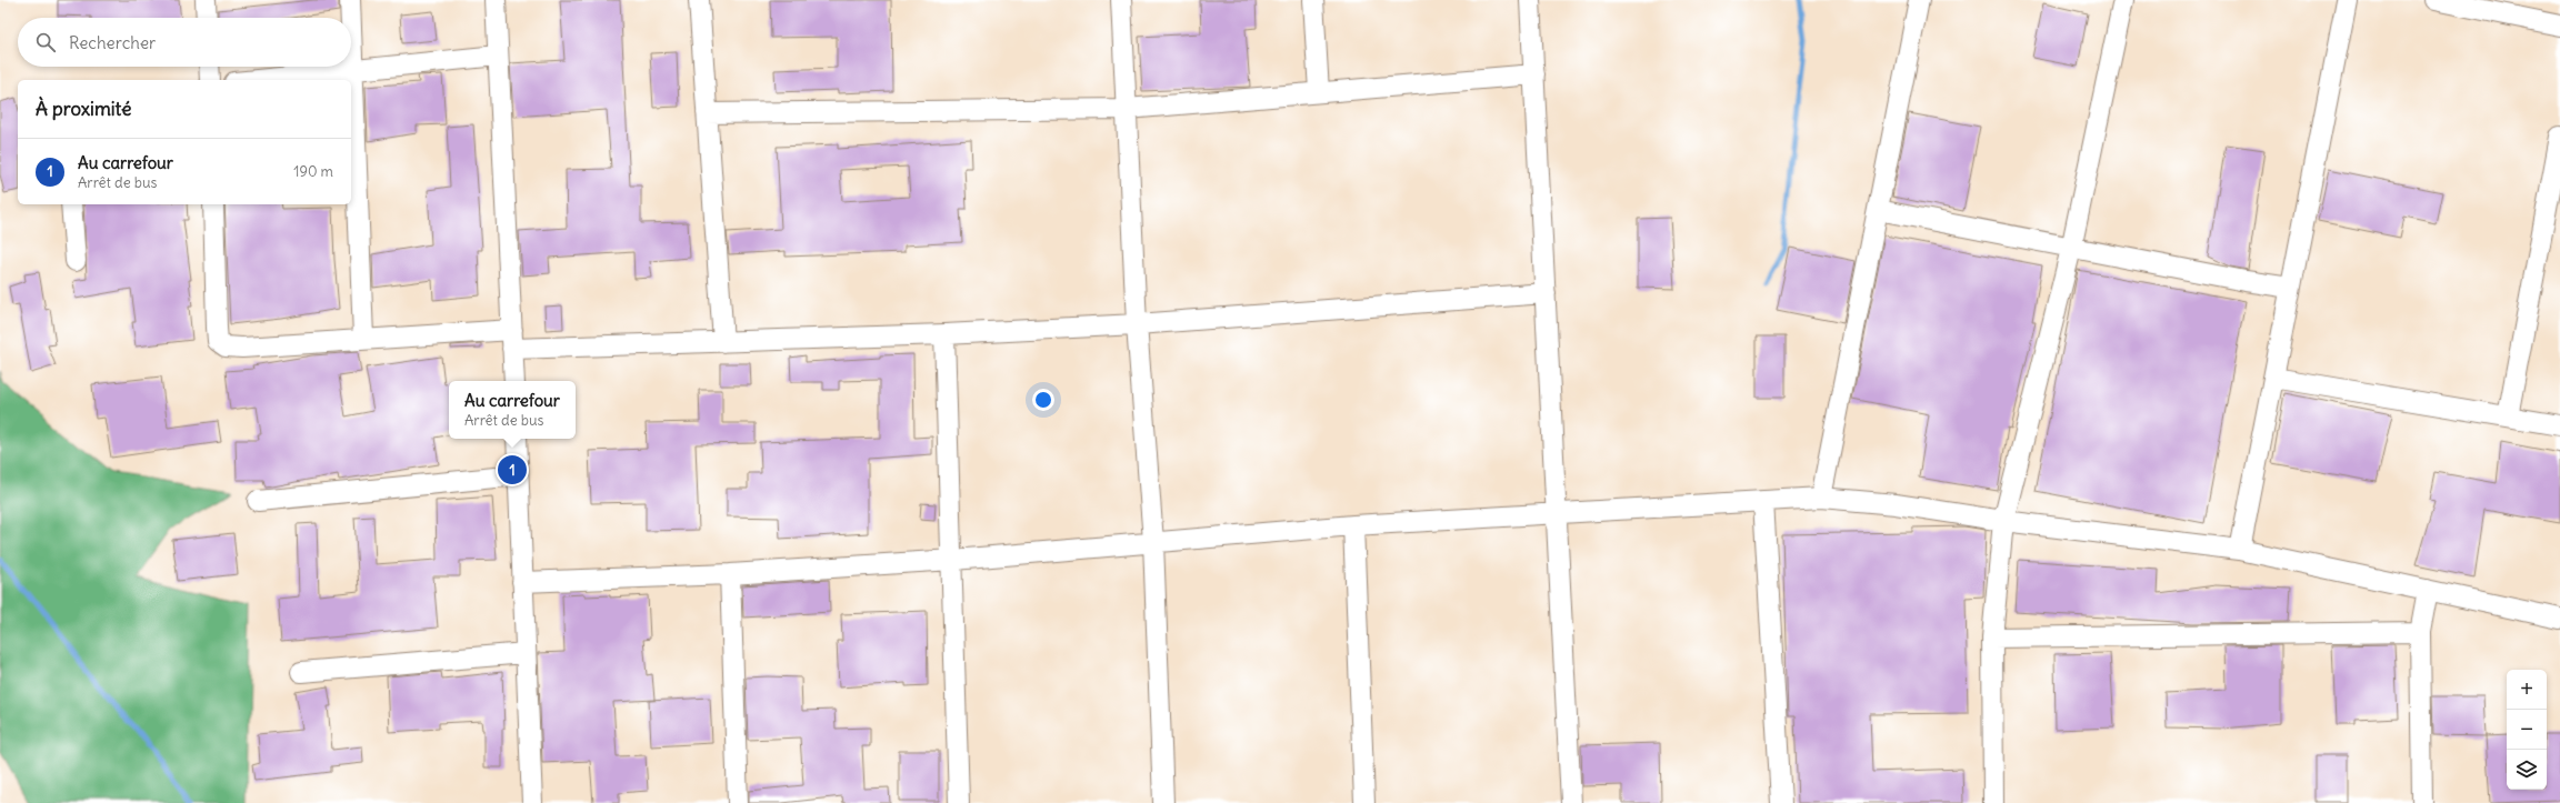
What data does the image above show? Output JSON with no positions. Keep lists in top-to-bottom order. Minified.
{"page":{"search":"Rechercher","heading":"À proximité","list":[{"mark":"1","name":"Au carrefour","note":"Arrêt de bus","value":"190 m"}],"popup":["Au carrefour","Arrêt de bus"],"pins":"1","map_buttons":["+","−"]}}
